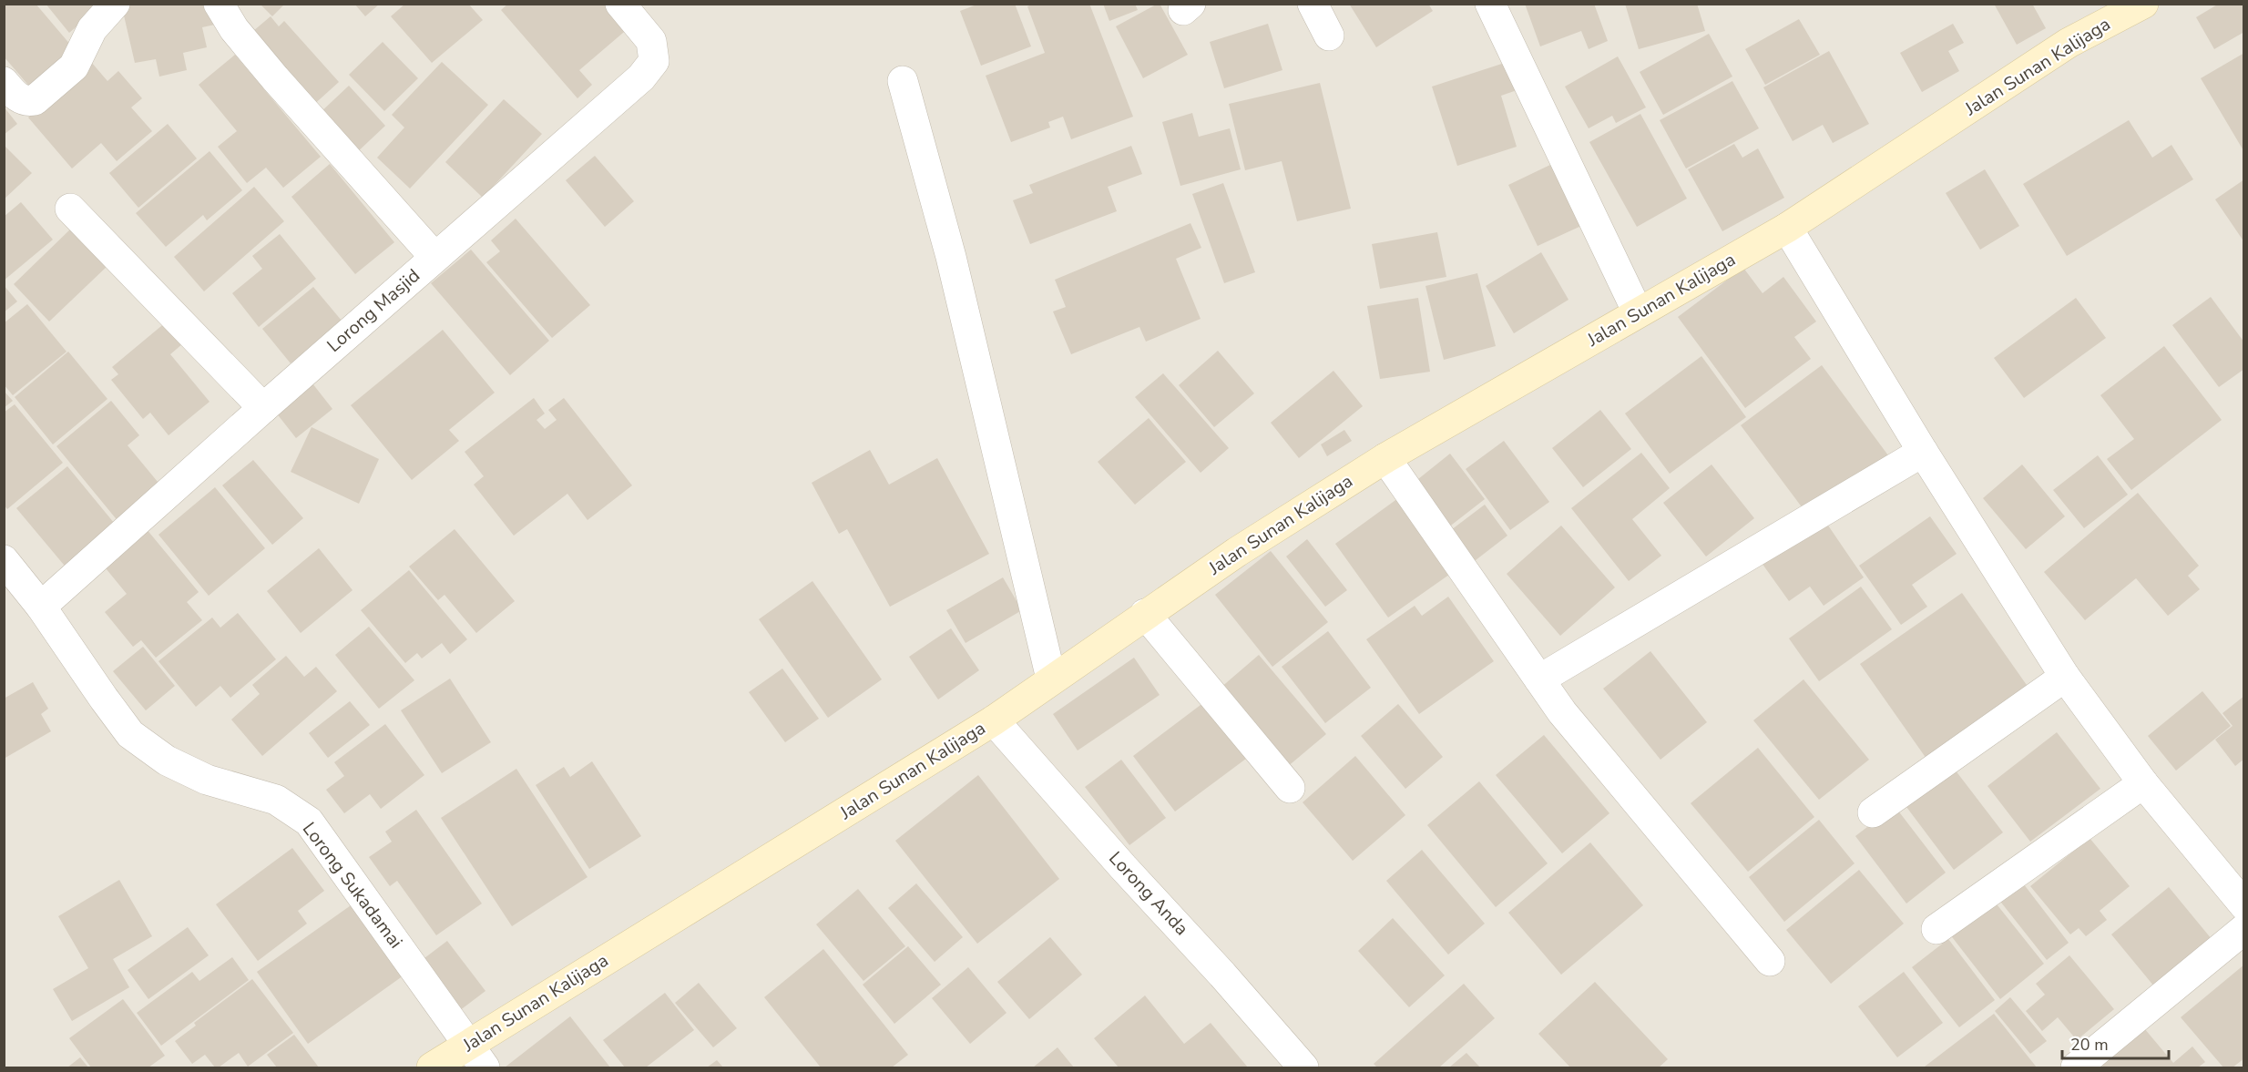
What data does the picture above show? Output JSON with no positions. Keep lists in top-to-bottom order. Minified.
{"streets":{"street":["Jalan Sunan Kalijaga","Lorong Masjid","Lorong Sukadamai","Lorong Anda"]},"crossings":[["Jalan Sunan Kalijaga","Lorong Sukadamai"],["Jalan Sunan Kalijaga","Lorong Anda"],["Lorong Masjid","Lorong Sukadamai"]],"scale_bar":"20 m"}
